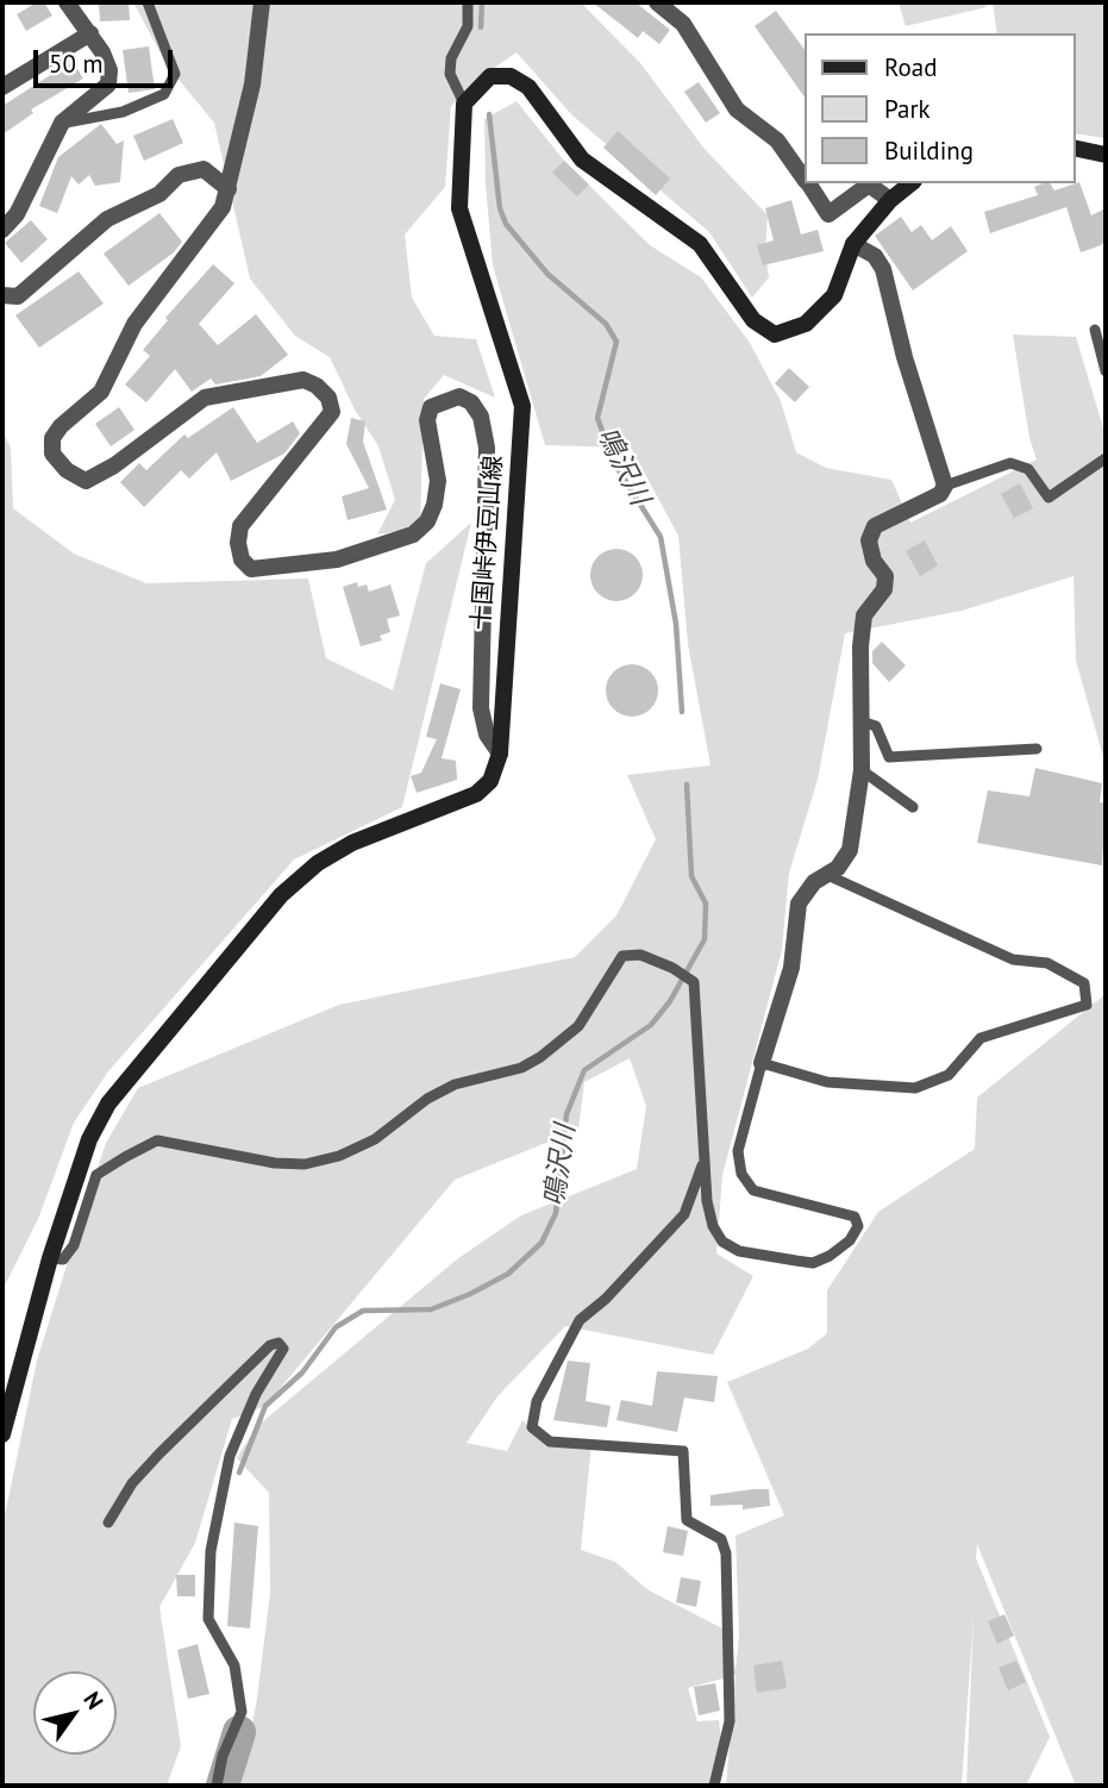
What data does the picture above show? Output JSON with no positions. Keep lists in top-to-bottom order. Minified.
{"streets":{"main road":["十国峠伊豆山線"]},"water":["鳴沢川"],"legend":["Road","Park","Building"],"scale_bar":"50 m","north":"top right"}
